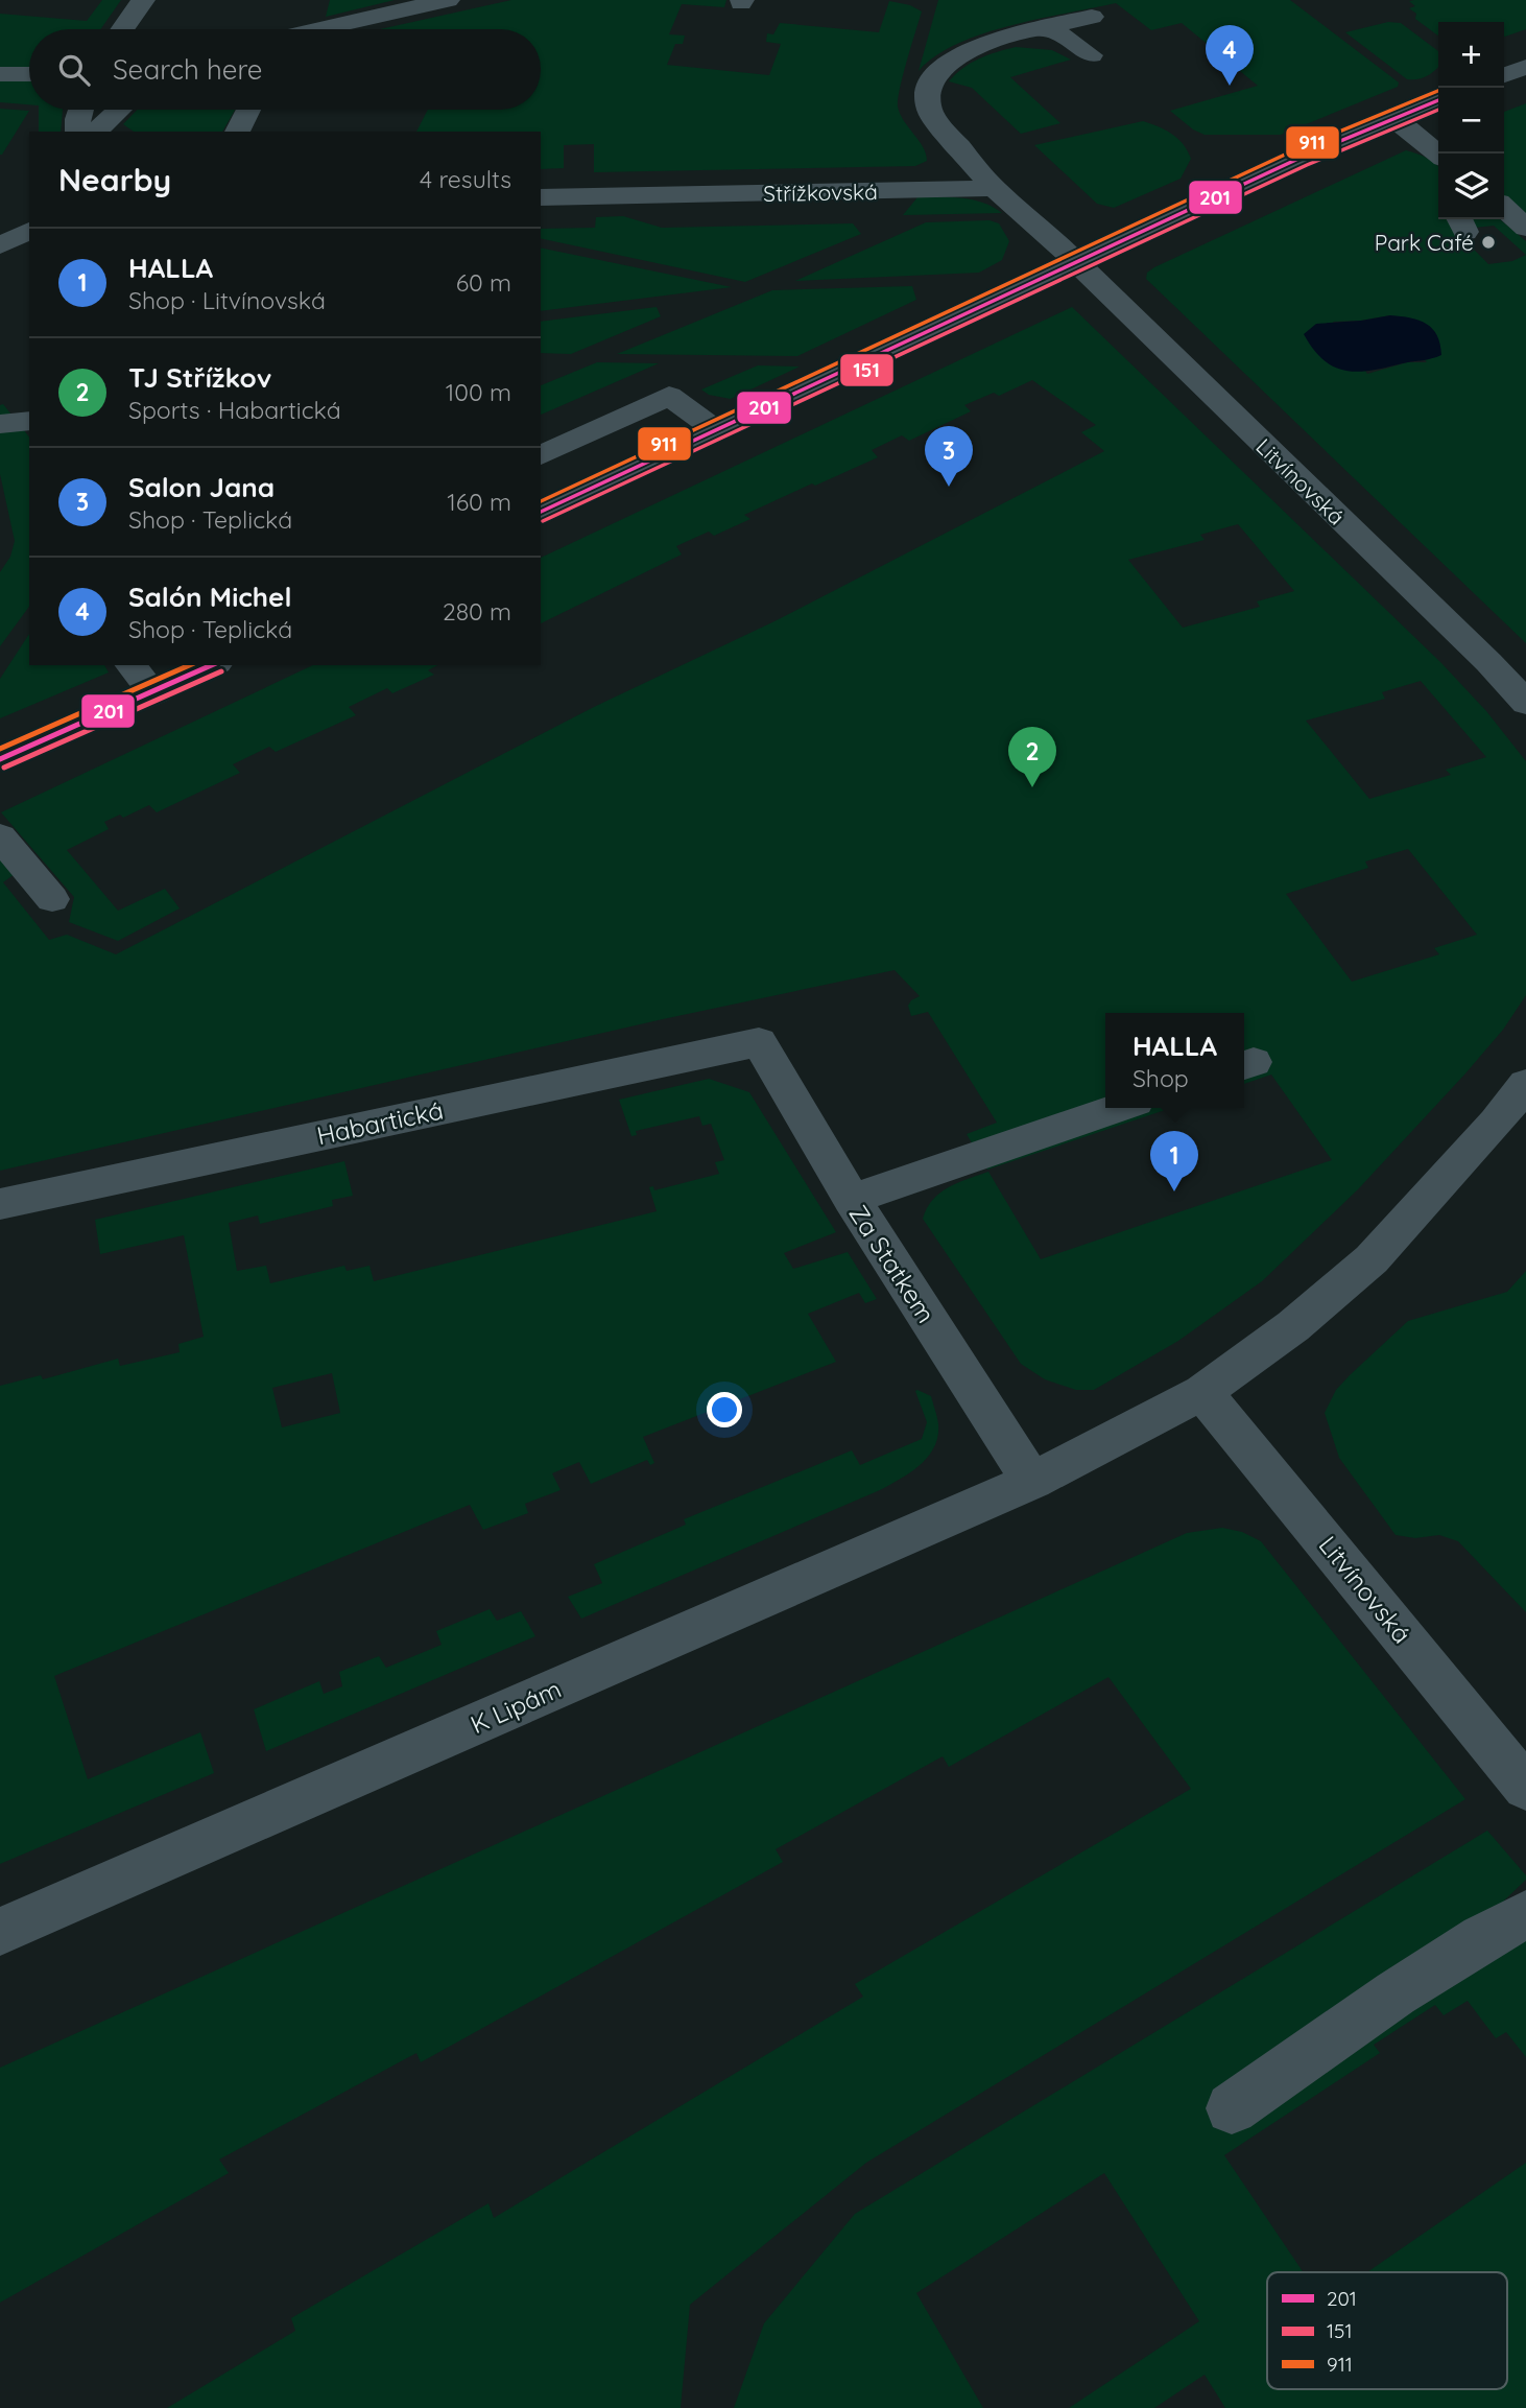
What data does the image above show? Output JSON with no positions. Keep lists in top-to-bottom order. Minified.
{"streets":{"street":["Střížkovská","Litvínovská","Habartická","Za Statkem","K Lipám"]},"crossings":[["Habartická","Za Statkem"],["Za Statkem","K Lipám"]],"places":["Park Café"],"lines":["transit line 911","transit line 201","transit line 151"],"legend":["201","151","911"],"page":{"map_buttons":["+","−"],"pins":["4","3","2","1"],"search":"Search here","heading":["Nearby","4 results"],"list":[{"mark":"1","name":"HALLA","note":"Shop · Litvínovská","value":"60 m"},{"mark":"2","name":"TJ Střížkov","note":"Sports · Habartická","value":"100 m"},{"mark":"3","name":"Salon Jana","note":"Shop · Teplická","value":"160 m"},{"mark":"4","name":"Salón Michel","note":"Shop · Teplická","value":"280 m"}],"popup":["HALLA","Shop"]}}
